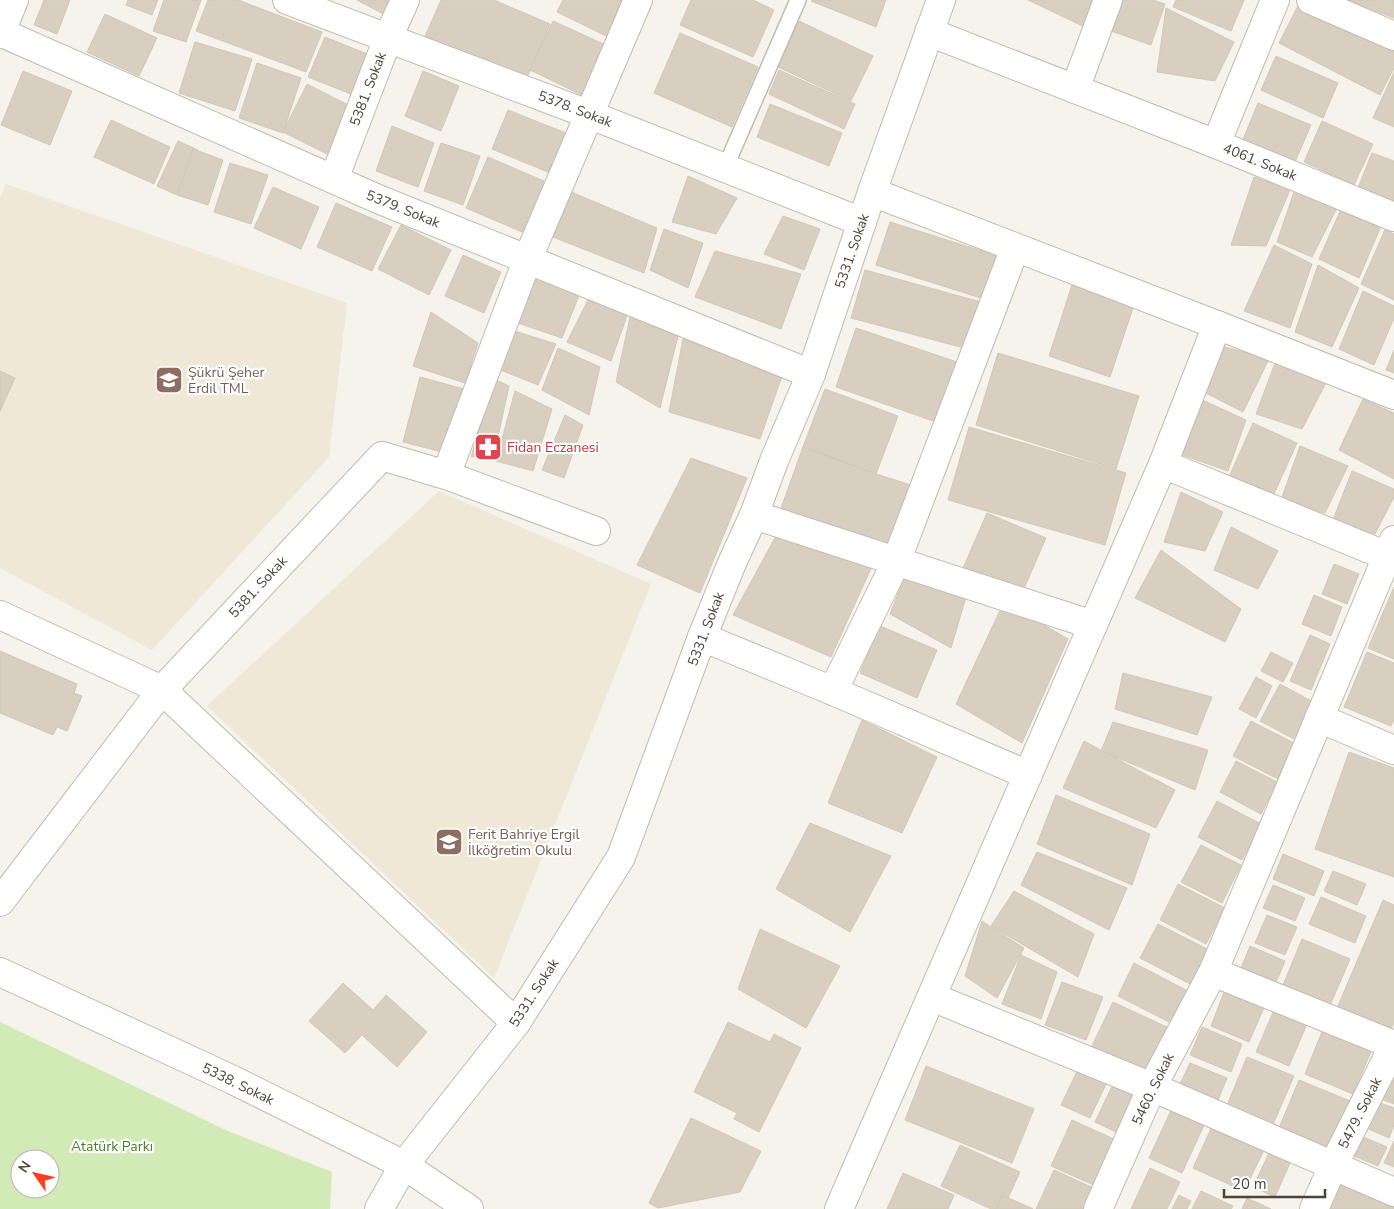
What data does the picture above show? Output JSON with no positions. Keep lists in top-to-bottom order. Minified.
{"streets":{"street":["5381. Sokak","5378. Sokak","4061. Sokak","5379. Sokak","5331. Sokak","5338. Sokak","5460. Sokak","5479. Sokak"]},"crossings":[["5381. Sokak","5378. Sokak"],["5381. Sokak","5379. Sokak"],["5378. Sokak","5331. Sokak"],["5379. Sokak","5331. Sokak"],["5331. Sokak","5338. Sokak"]],"parks":["Atatürk Parkı"],"places":{"school or university":["Şükrü Şeher Erdil TML","Ferit Bahriye Ergil İlköğretim Okulu"],"pharmacy":["Fidan Eczanesi"]},"scale_bar":"20 m","north":"top left"}
